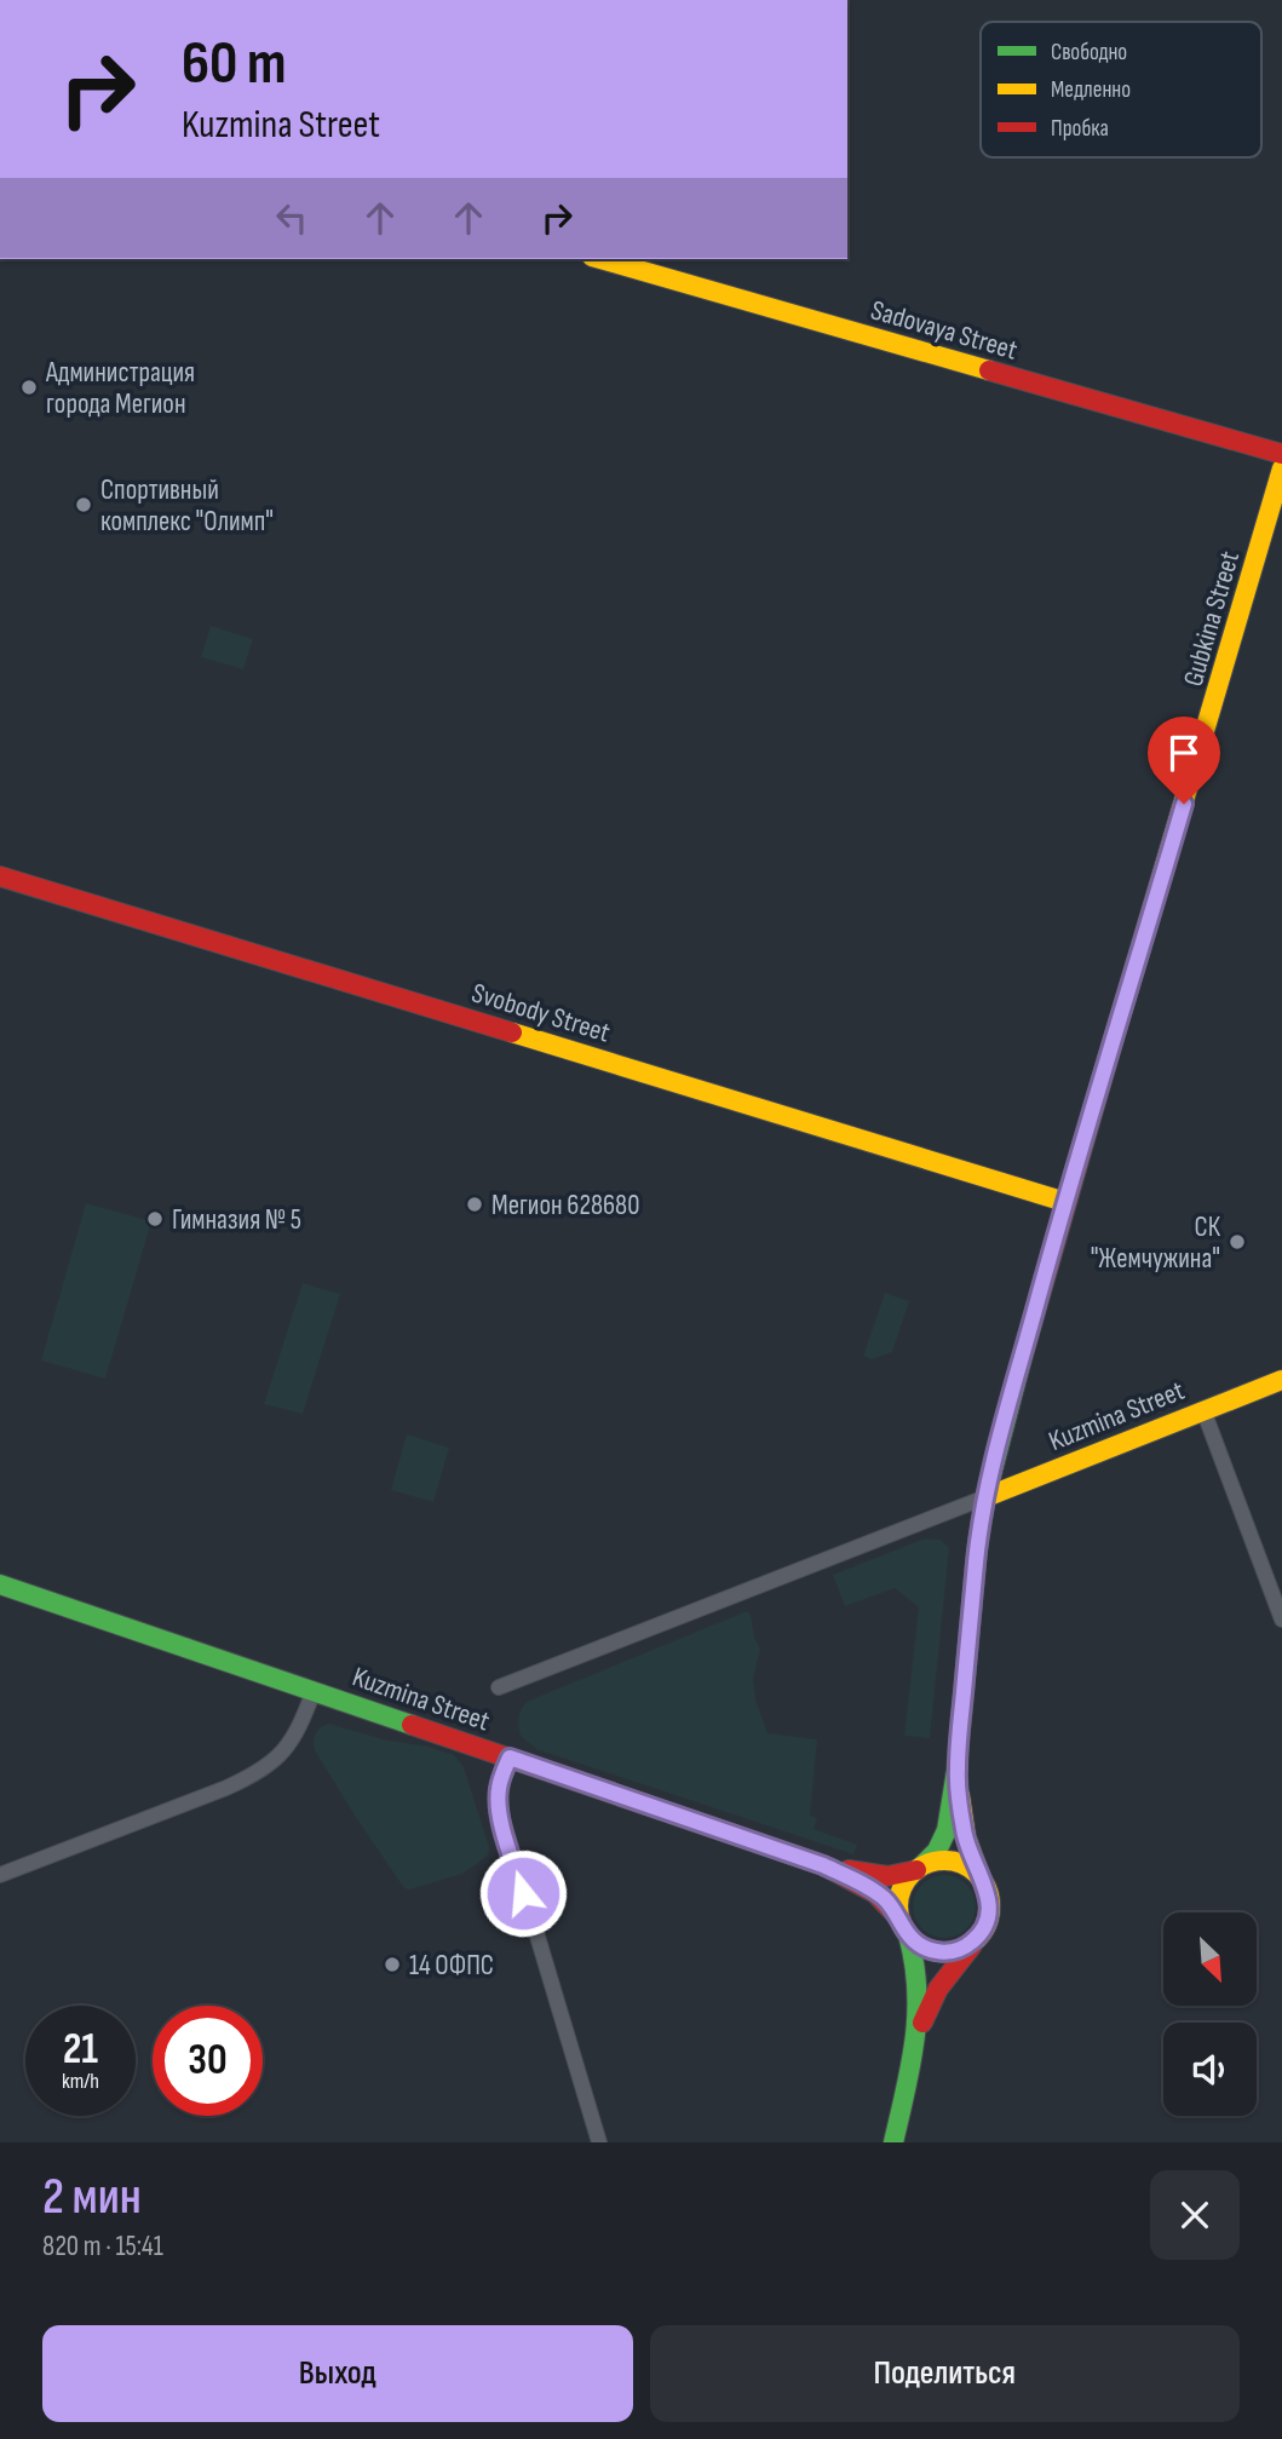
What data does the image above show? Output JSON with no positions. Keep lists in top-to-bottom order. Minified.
{"streets":{"main road":["Sadovaya Street","Gubkina Street","Svobody Street","Kuzmina Street"]},"crossings":[["Gubkina Street","Svobody Street"],["Gubkina Street","Kuzmina Street"]],"places":["Администрация города Мегион","Спортивный комплекс \"Олимп\"","Мегион 628680","Гимназия № 5","СК \"Жемчужина\"","14 ОФПС"],"legend":["Свободно","Медленно","Пробка"],"north":"bottom right","page":{"turn":["60 m","Kuzmina Street"],"speed":"21 km/h","limit":"30","heading":["2 мин","820 m · 15:41"],"buttons":["Выход","Поделиться"]}}
